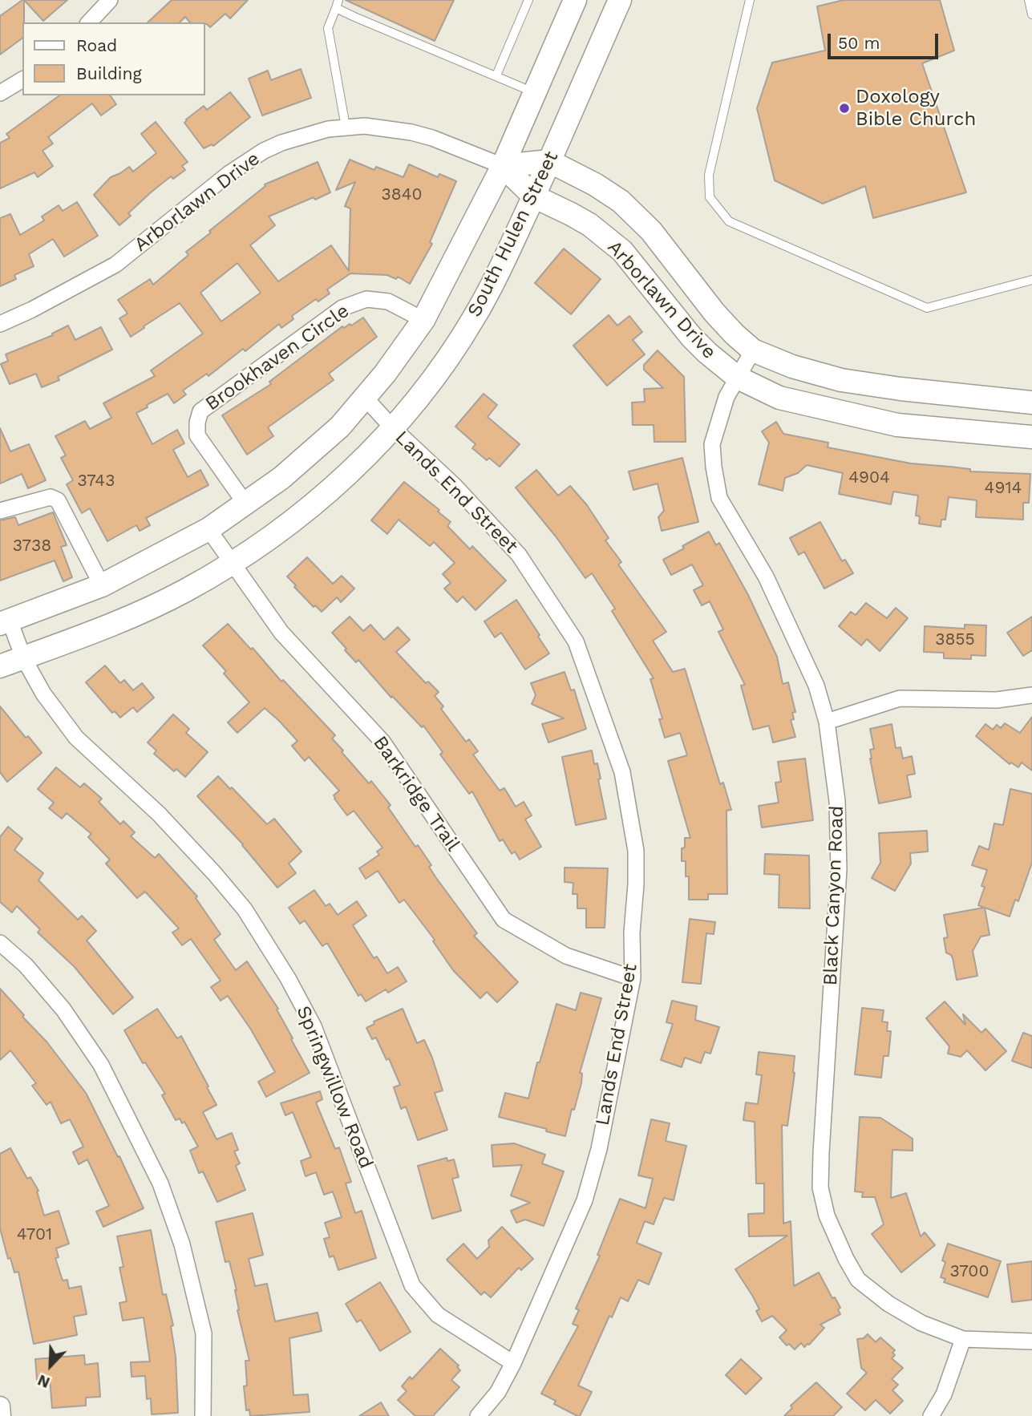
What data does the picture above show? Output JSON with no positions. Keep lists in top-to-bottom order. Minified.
{"streets":{"main road":["Arborlawn Drive","South Hulen Street"],"street":["Brookhaven Circle","Lands End Street","Barkridge Trail","Black Canyon Road","Springwillow Road"]},"crossings":[["Arborlawn Drive","South Hulen Street"],["Arborlawn Drive","Black Canyon Road"],["South Hulen Street","Brookhaven Circle"],["South Hulen Street","Lands End Street"],["South Hulen Street","Barkridge Trail"],["South Hulen Street","Springwillow Road"],["Lands End Street","Barkridge Trail"],["Lands End Street","Springwillow Road"]],"places":["Doxology Bible Church"],"house_numbers":["3840","4904","3743","4914","3738","3855","4701","3700"],"legend":["Road","Building"],"scale_bar":"50 m","north":"bottom left"}
